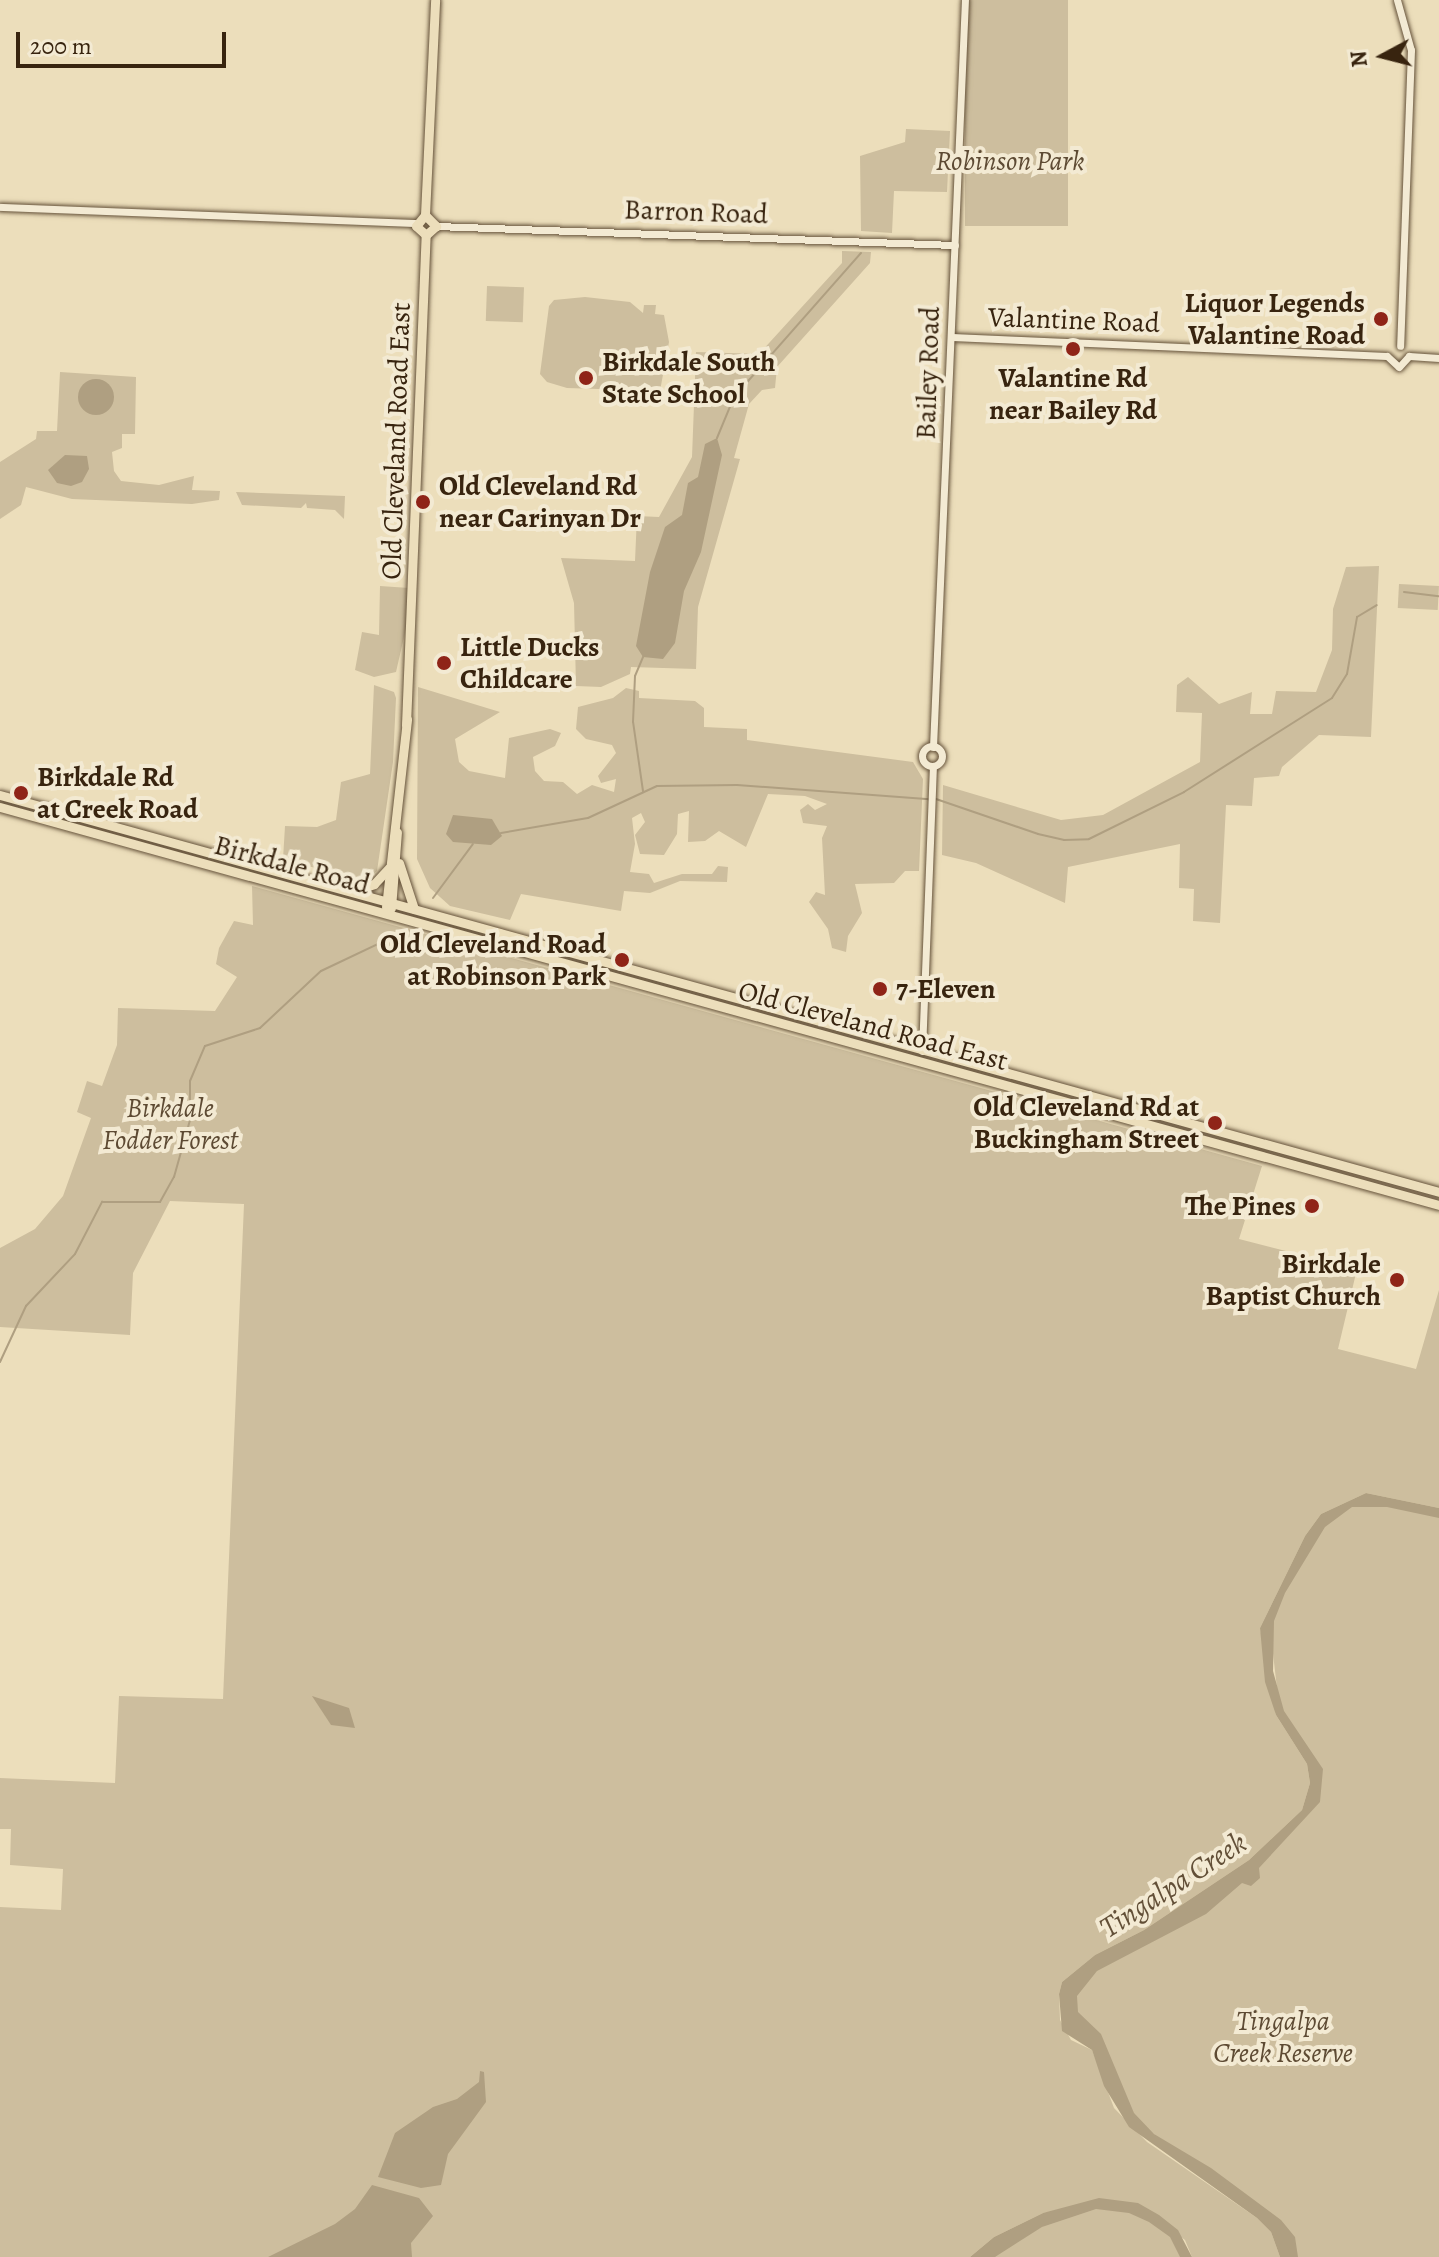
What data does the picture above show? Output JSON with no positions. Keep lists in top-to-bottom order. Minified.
{"streets":{"main road":["Old Cleveland Road East","Birkdale Road"],"street":["Barron Road","Valantine Road","Bailey Road"]},"crossings":[["Barron Road","Bailey Road"],["Valantine Road","Bailey Road"],["Old Cleveland Road East","Birkdale Road"]],"water":["Tingalpa Creek"],"parks":["Robinson Park","Birkdale Fodder Forest","Tingalpa Creek Reserve"],"places":["Liquor Legends Valantine Road","Valantine Rd near Bailey Rd","Birkdale South State School","Old Cleveland Rd near Carinyan Dr","Little Ducks Childcare","Birkdale Rd at Creek Road","Old Cleveland Road at Robinson Park","7-Eleven","Old Cleveland Rd at Buckingham Street","The Pines","Birkdale Baptist Church"],"scale_bar":"200 m","north":"left"}
